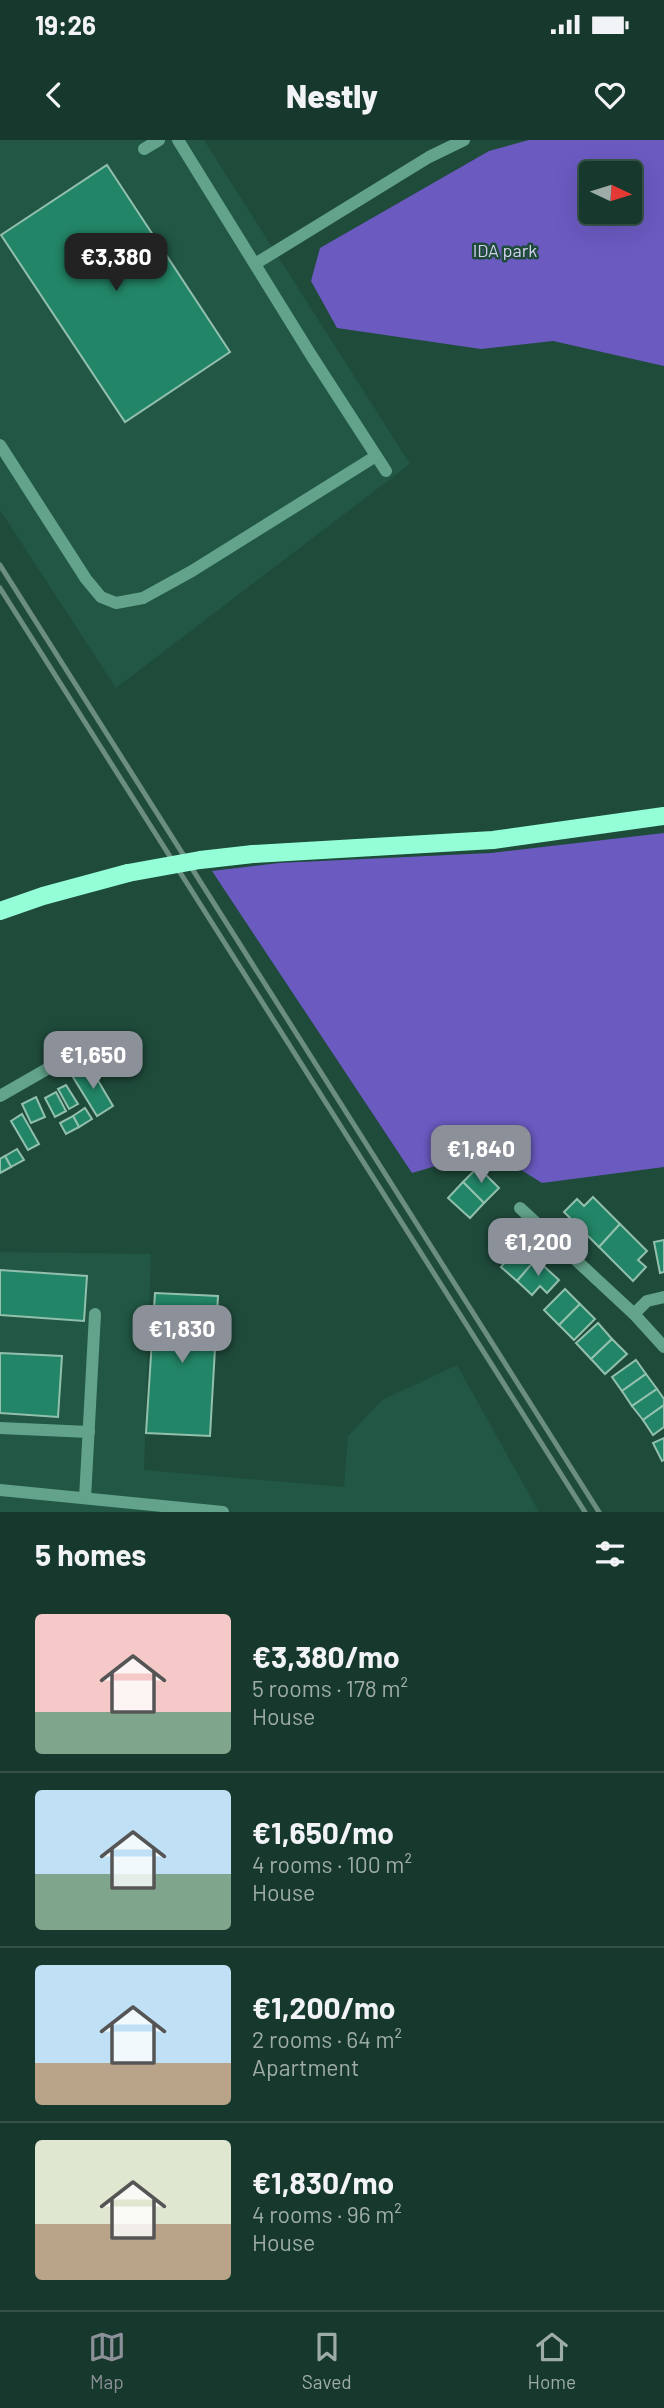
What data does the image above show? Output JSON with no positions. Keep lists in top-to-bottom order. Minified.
{"parks":["IDA park"],"north":"right","page":{"status":"19:26","header":"Nestly","price":["€3,380","€1,650","€1,840","€1,200","€1,830"],"heading":"5 homes","list":[{"name":"€3,380/mo","note":"5 rooms · 178 m² · House"},{"name":"€1,650/mo","note":"4 rooms · 100 m² · House"},{"name":"€1,200/mo","note":"2 rooms · 64 m² · Apartment"},{"name":"€1,830/mo","note":"4 rooms · 96 m² · House"}],"tabs":["Map","Saved","Home"]}}
